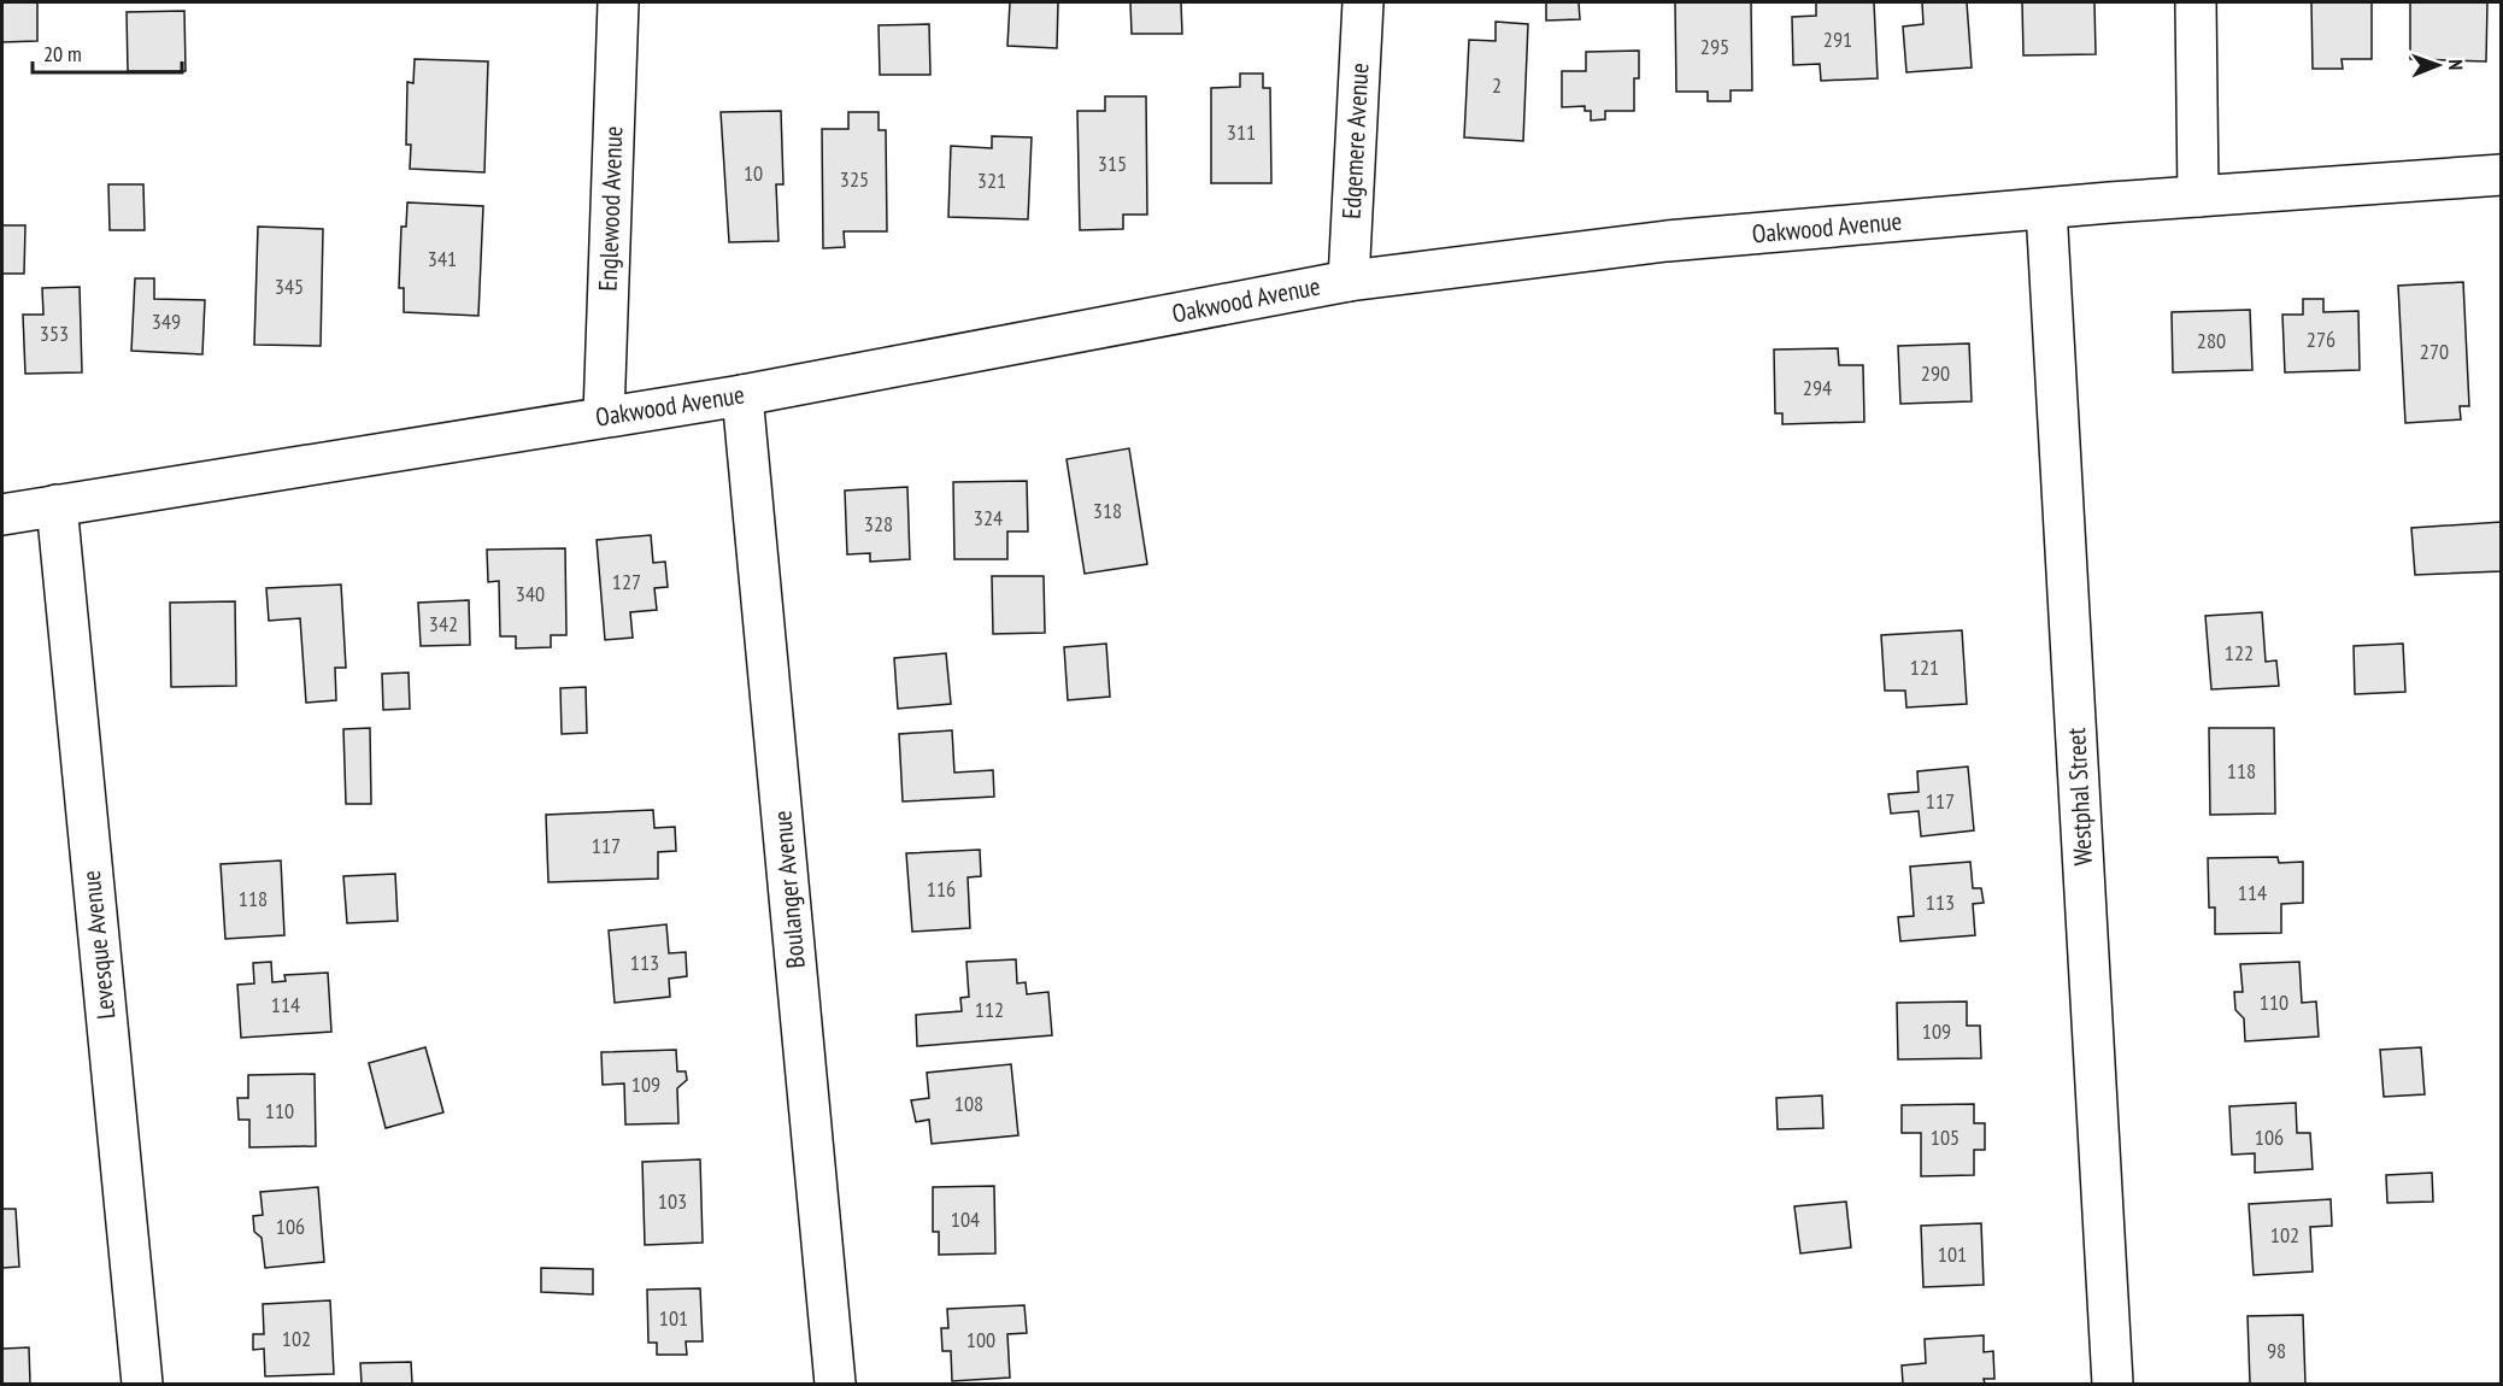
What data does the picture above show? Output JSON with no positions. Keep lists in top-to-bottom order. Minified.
{"streets":{"street":["Edgemere Avenue","Englewood Avenue","Oakwood Avenue","Westphal Street","Boulanger Avenue","Levesque Avenue"]},"crossings":[["Edgemere Avenue","Oakwood Avenue"],["Englewood Avenue","Oakwood Avenue"],["Oakwood Avenue","Westphal Street"],["Oakwood Avenue","Boulanger Avenue"],["Oakwood Avenue","Levesque Avenue"]],"house_numbers":["291","295","2","311","315","10","325","321","341","345","349","353","276","280","270","290","294","318","324","328","127","340","342","122","121","118","117","117","116","114","118","113","113","110","114","112","109","109","108","110","105","106","103","104","106","102","101","101","102","100","98"],"scale_bar":"20 m","north":"right"}
